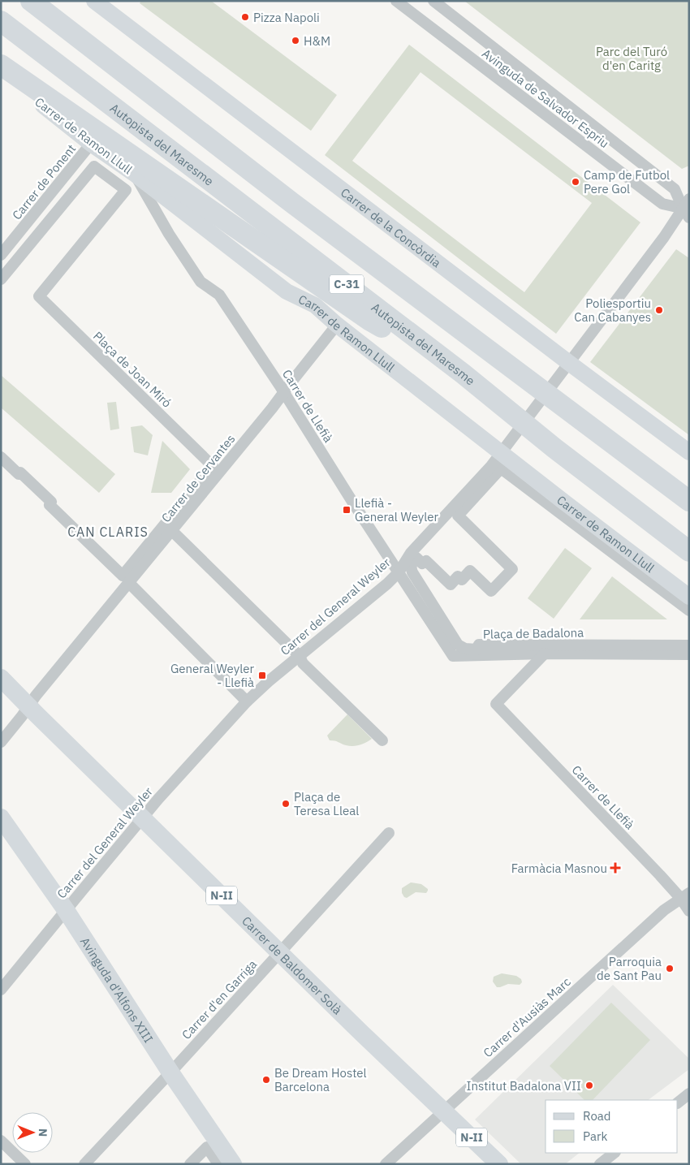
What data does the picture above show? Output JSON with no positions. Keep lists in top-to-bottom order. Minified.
{"streets":{"highway":["Autopista del Maresme","C-31"],"main road":["N-II","Carrer de Baldomer Solà","Avinguda d'Alfons XIII"],"street":["Avinguda de Salvador Espriu","Carrer de Ramon Llull","Carrer de Ponent","Carrer de la Concòrdia","Plaça de Joan Miró","Carrer de Llefià","Carrer de Cervantes","Carrer del General Weyler","Plaça de Badalona","Carrer d'en Garriga","Carrer d'Ausiàs Marc"]},"crossings":[["Avinguda de Salvador Espriu","Carrer del General Weyler"],["Carrer de Ramon Llull","Carrer de Ponent"],["Carrer de Ramon Llull","Carrer de Llefià"],["Carrer de Ramon Llull","Carrer de Cervantes"],["Carrer de Llefià","Carrer de Cervantes"],["Carrer de Llefià","Carrer del General Weyler"],["Carrer de Llefià","Plaça de Badalona"],["Carrer de Llefià","Carrer d'Ausiàs Marc"],["Carrer de Cervantes","Carrer de Baldomer Solà"],["Carrer del General Weyler","Carrer de Baldomer Solà"],["Carrer del General Weyler","Avinguda d'Alfons XIII"],["Carrer de Baldomer Solà","Carrer d'en Garriga"],["Carrer de Baldomer Solà","Carrer d'Ausiàs Marc"],["Avinguda d'Alfons XIII","Carrer d'en Garriga"]],"districts":["CAN CLARIS"],"parks":["Parc del Turó d'en Caritg"],"places":{"other":["Pizza Napoli","H&M","Camp de Futbol Pere Gol","Poliesportiu Can Cabanyes","Plaça de Teresa Lleal","Parroquia de Sant Pau","Be Dream Hostel Barcelona","Institut Badalona VII"],"transit":["Llefià - General Weyler","General Weyler - Llefià"],"health":["Farmàcia Masnou"]},"legend":["Road","Park"],"north":"right"}
